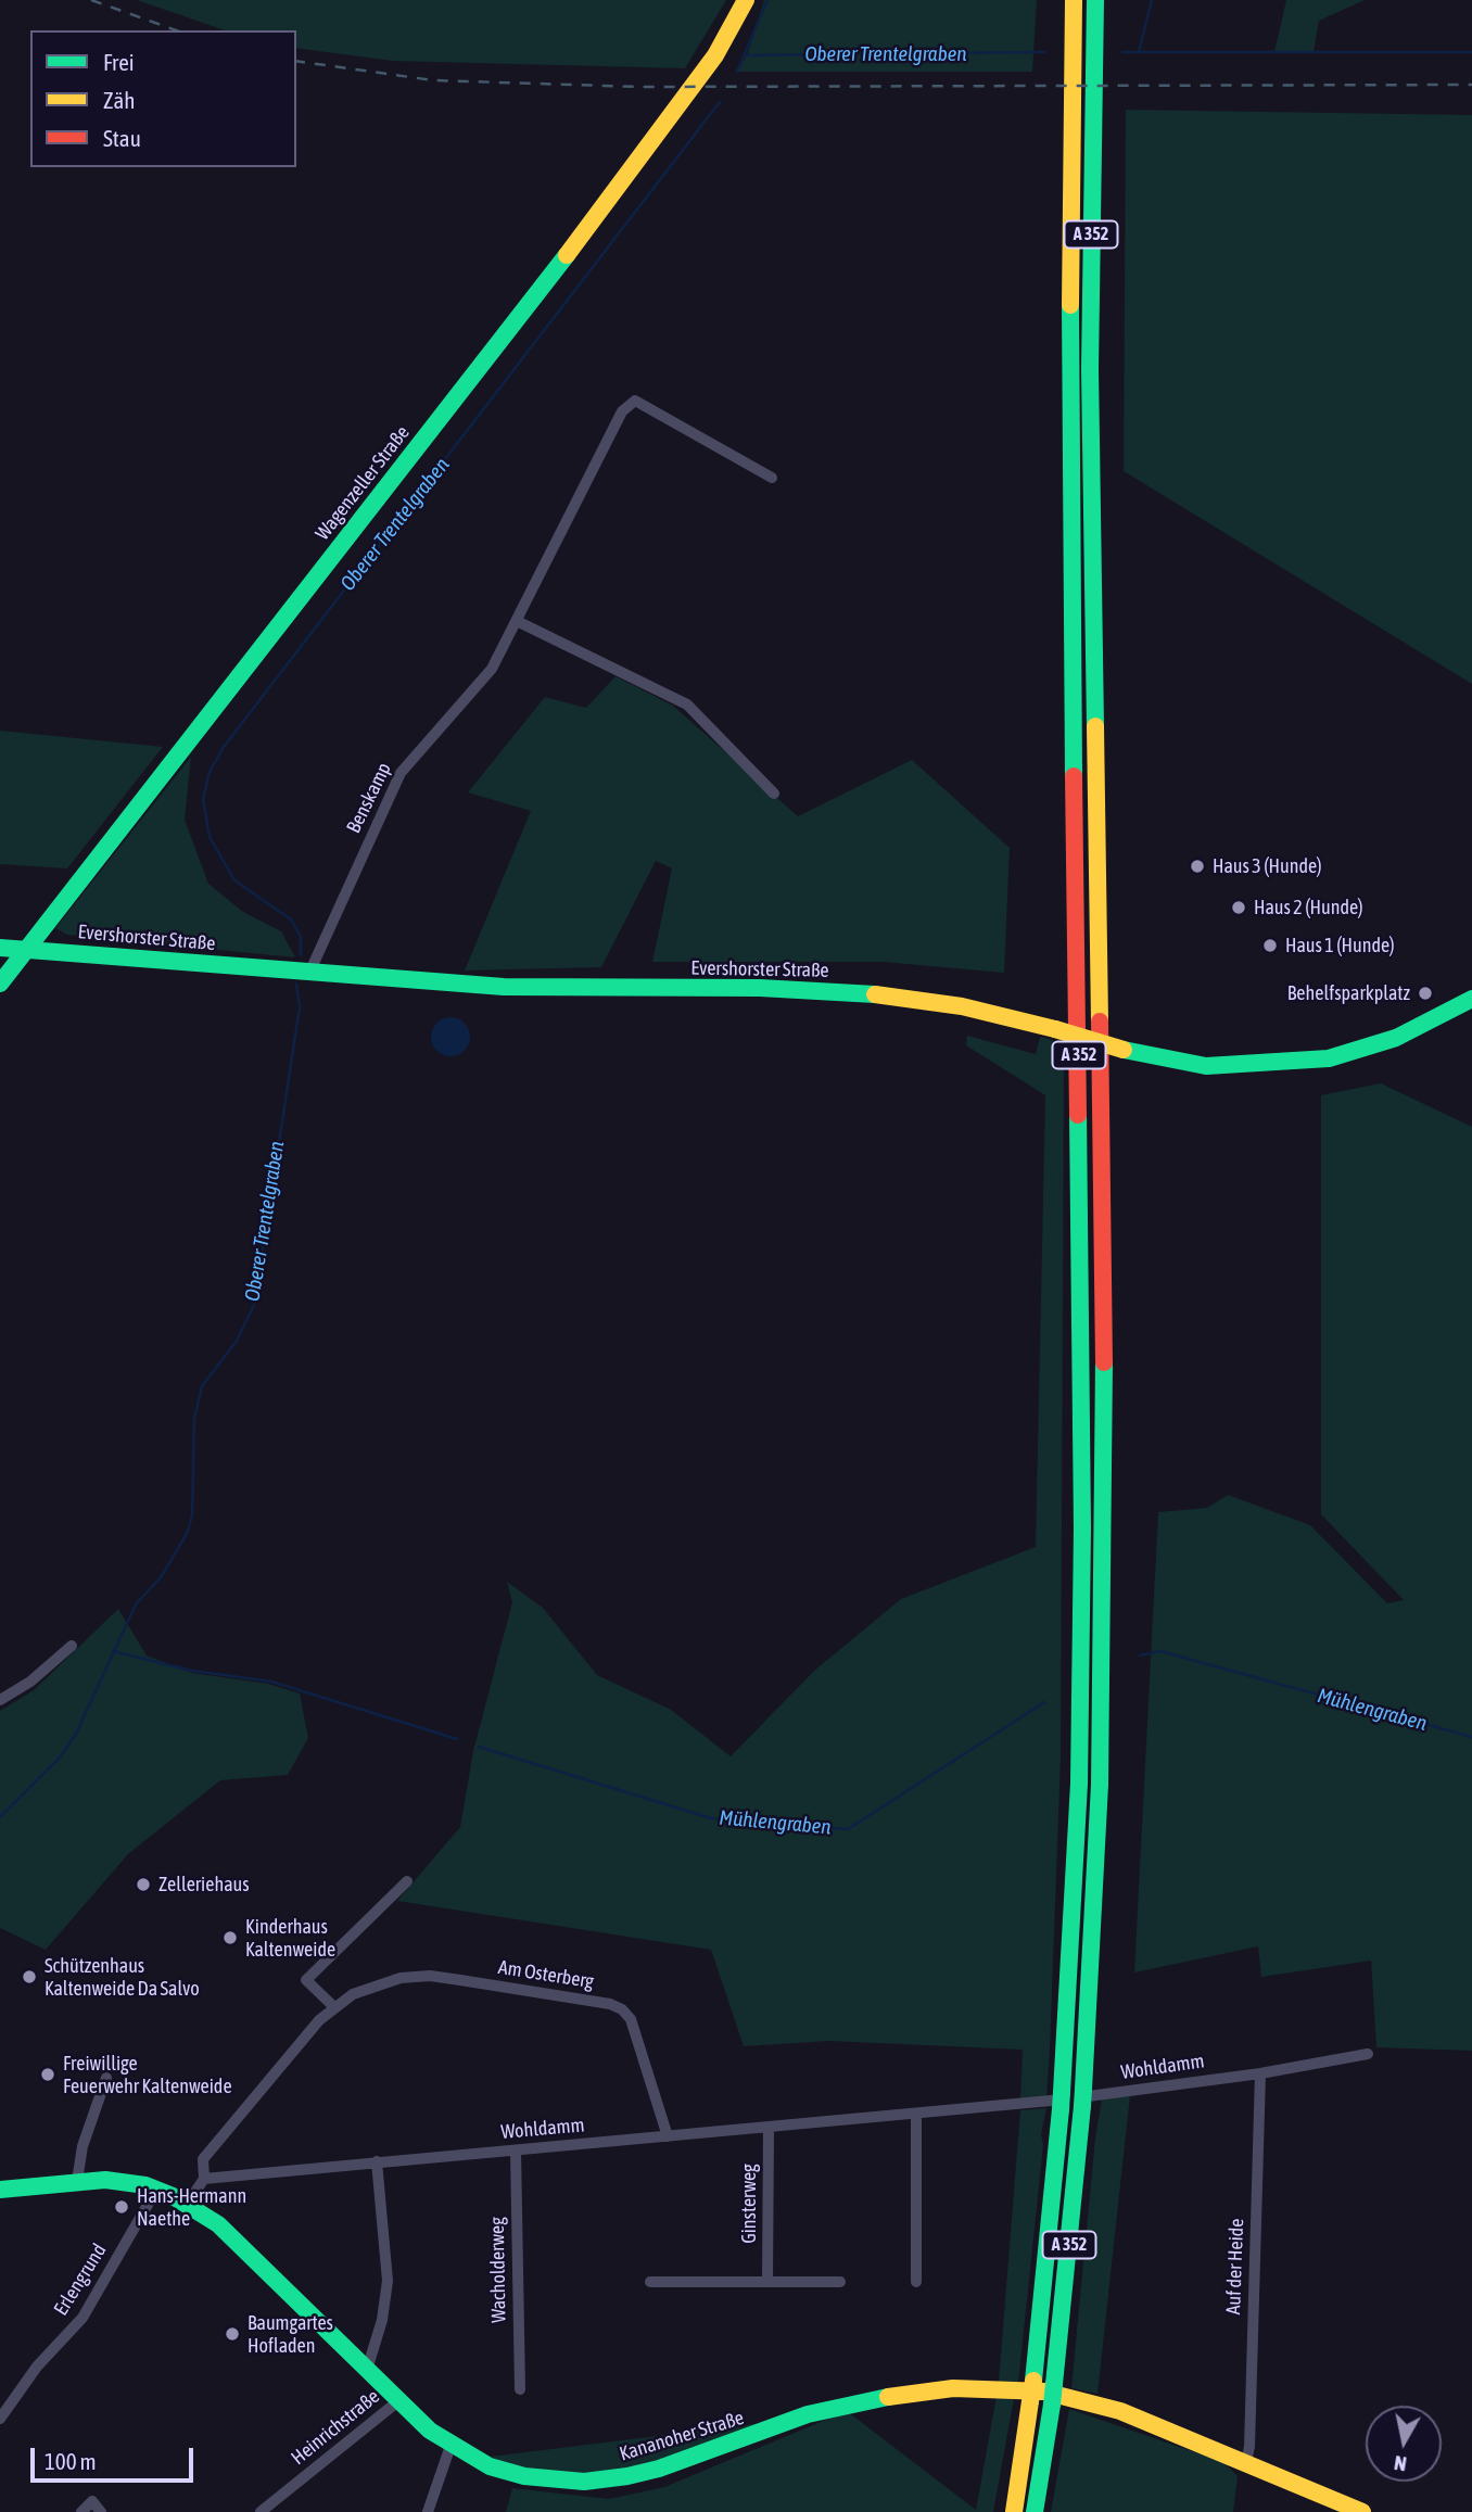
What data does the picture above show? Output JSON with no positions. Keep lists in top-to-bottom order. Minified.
{"streets":{"main road":["A 352","Wagenzeller Straße","Evershorster Straße","Kananoher Straße"],"street":["Benskamp","Am Osterberg","Wohldamm","Ginsterweg","Auf der Heide","Wacholderweg","Erlengrund","Heinrichstraße"]},"crossings":[["Wagenzeller Straße","Evershorster Straße"],["Benskamp","Evershorster Straße"],["Am Osterberg","Wohldamm"],["Wohldamm","Ginsterweg"],["Wohldamm","Auf der Heide"],["Wohldamm","Wacholderweg"],["Auf der Heide","Kananoher Straße"],["Erlengrund","Kananoher Straße"],["Heinrichstraße","Kananoher Straße"]],"water":["Oberer Trentelgraben","Mühlengraben"],"places":["Haus 3 (Hunde)","Haus 2 (Hunde)","Haus 1 (Hunde)","Behelfsparkplatz","Zelleriehaus","Kinderhaus Kaltenweide","Schützenhaus Kaltenweide Da Salvo","Freiwillige Feuerwehr Kaltenweide","Hans-Hermann Naethe","Baumgartes Hofladen"],"legend":["Frei","Zäh","Stau"],"scale_bar":"100 m","north":"bottom"}
